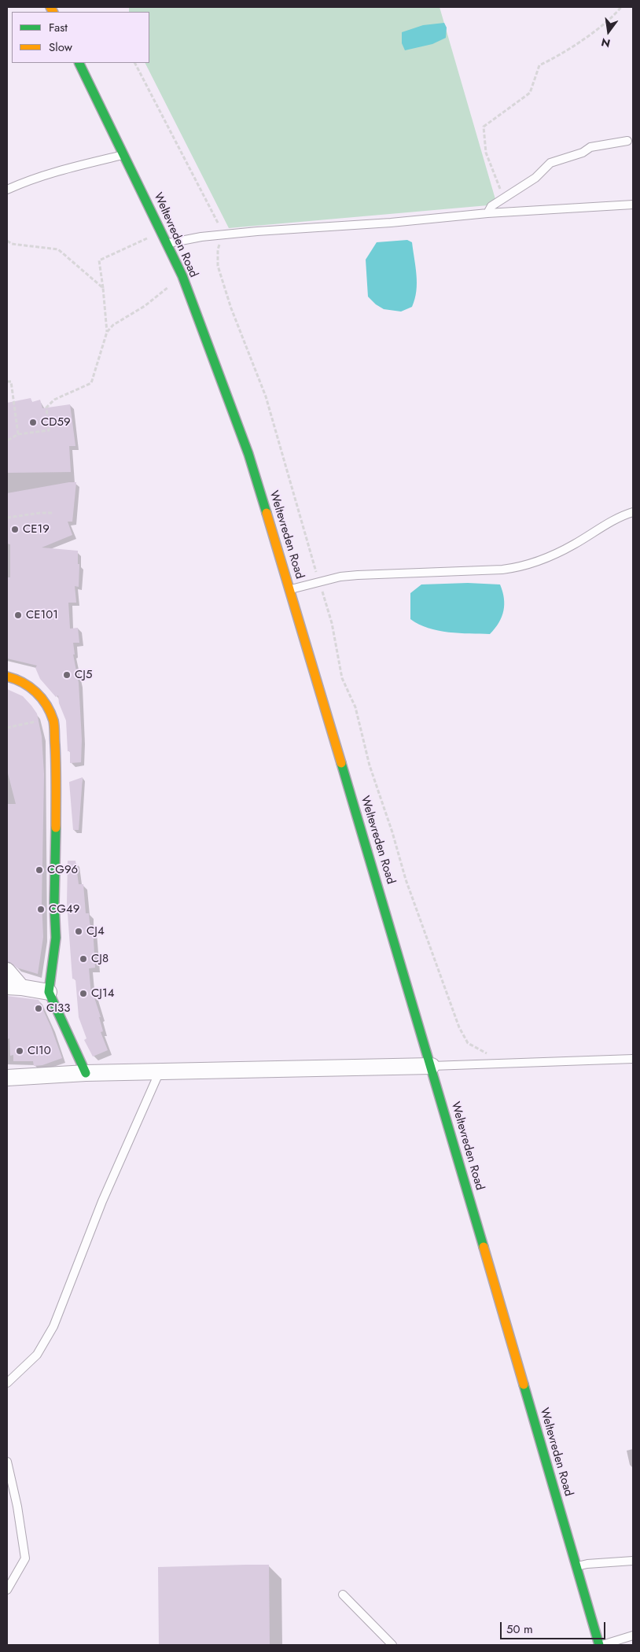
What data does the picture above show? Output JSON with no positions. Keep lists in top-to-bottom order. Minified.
{"streets":{"street":["Weltevreden Road"]},"places":["CD59","CE19","CE101","CJ5","CG96","CG49","CJ4","CJ8","CJ14","CI33","CI10"],"legend":["Fast","Slow"],"scale_bar":"50 m","north":"bottom"}
